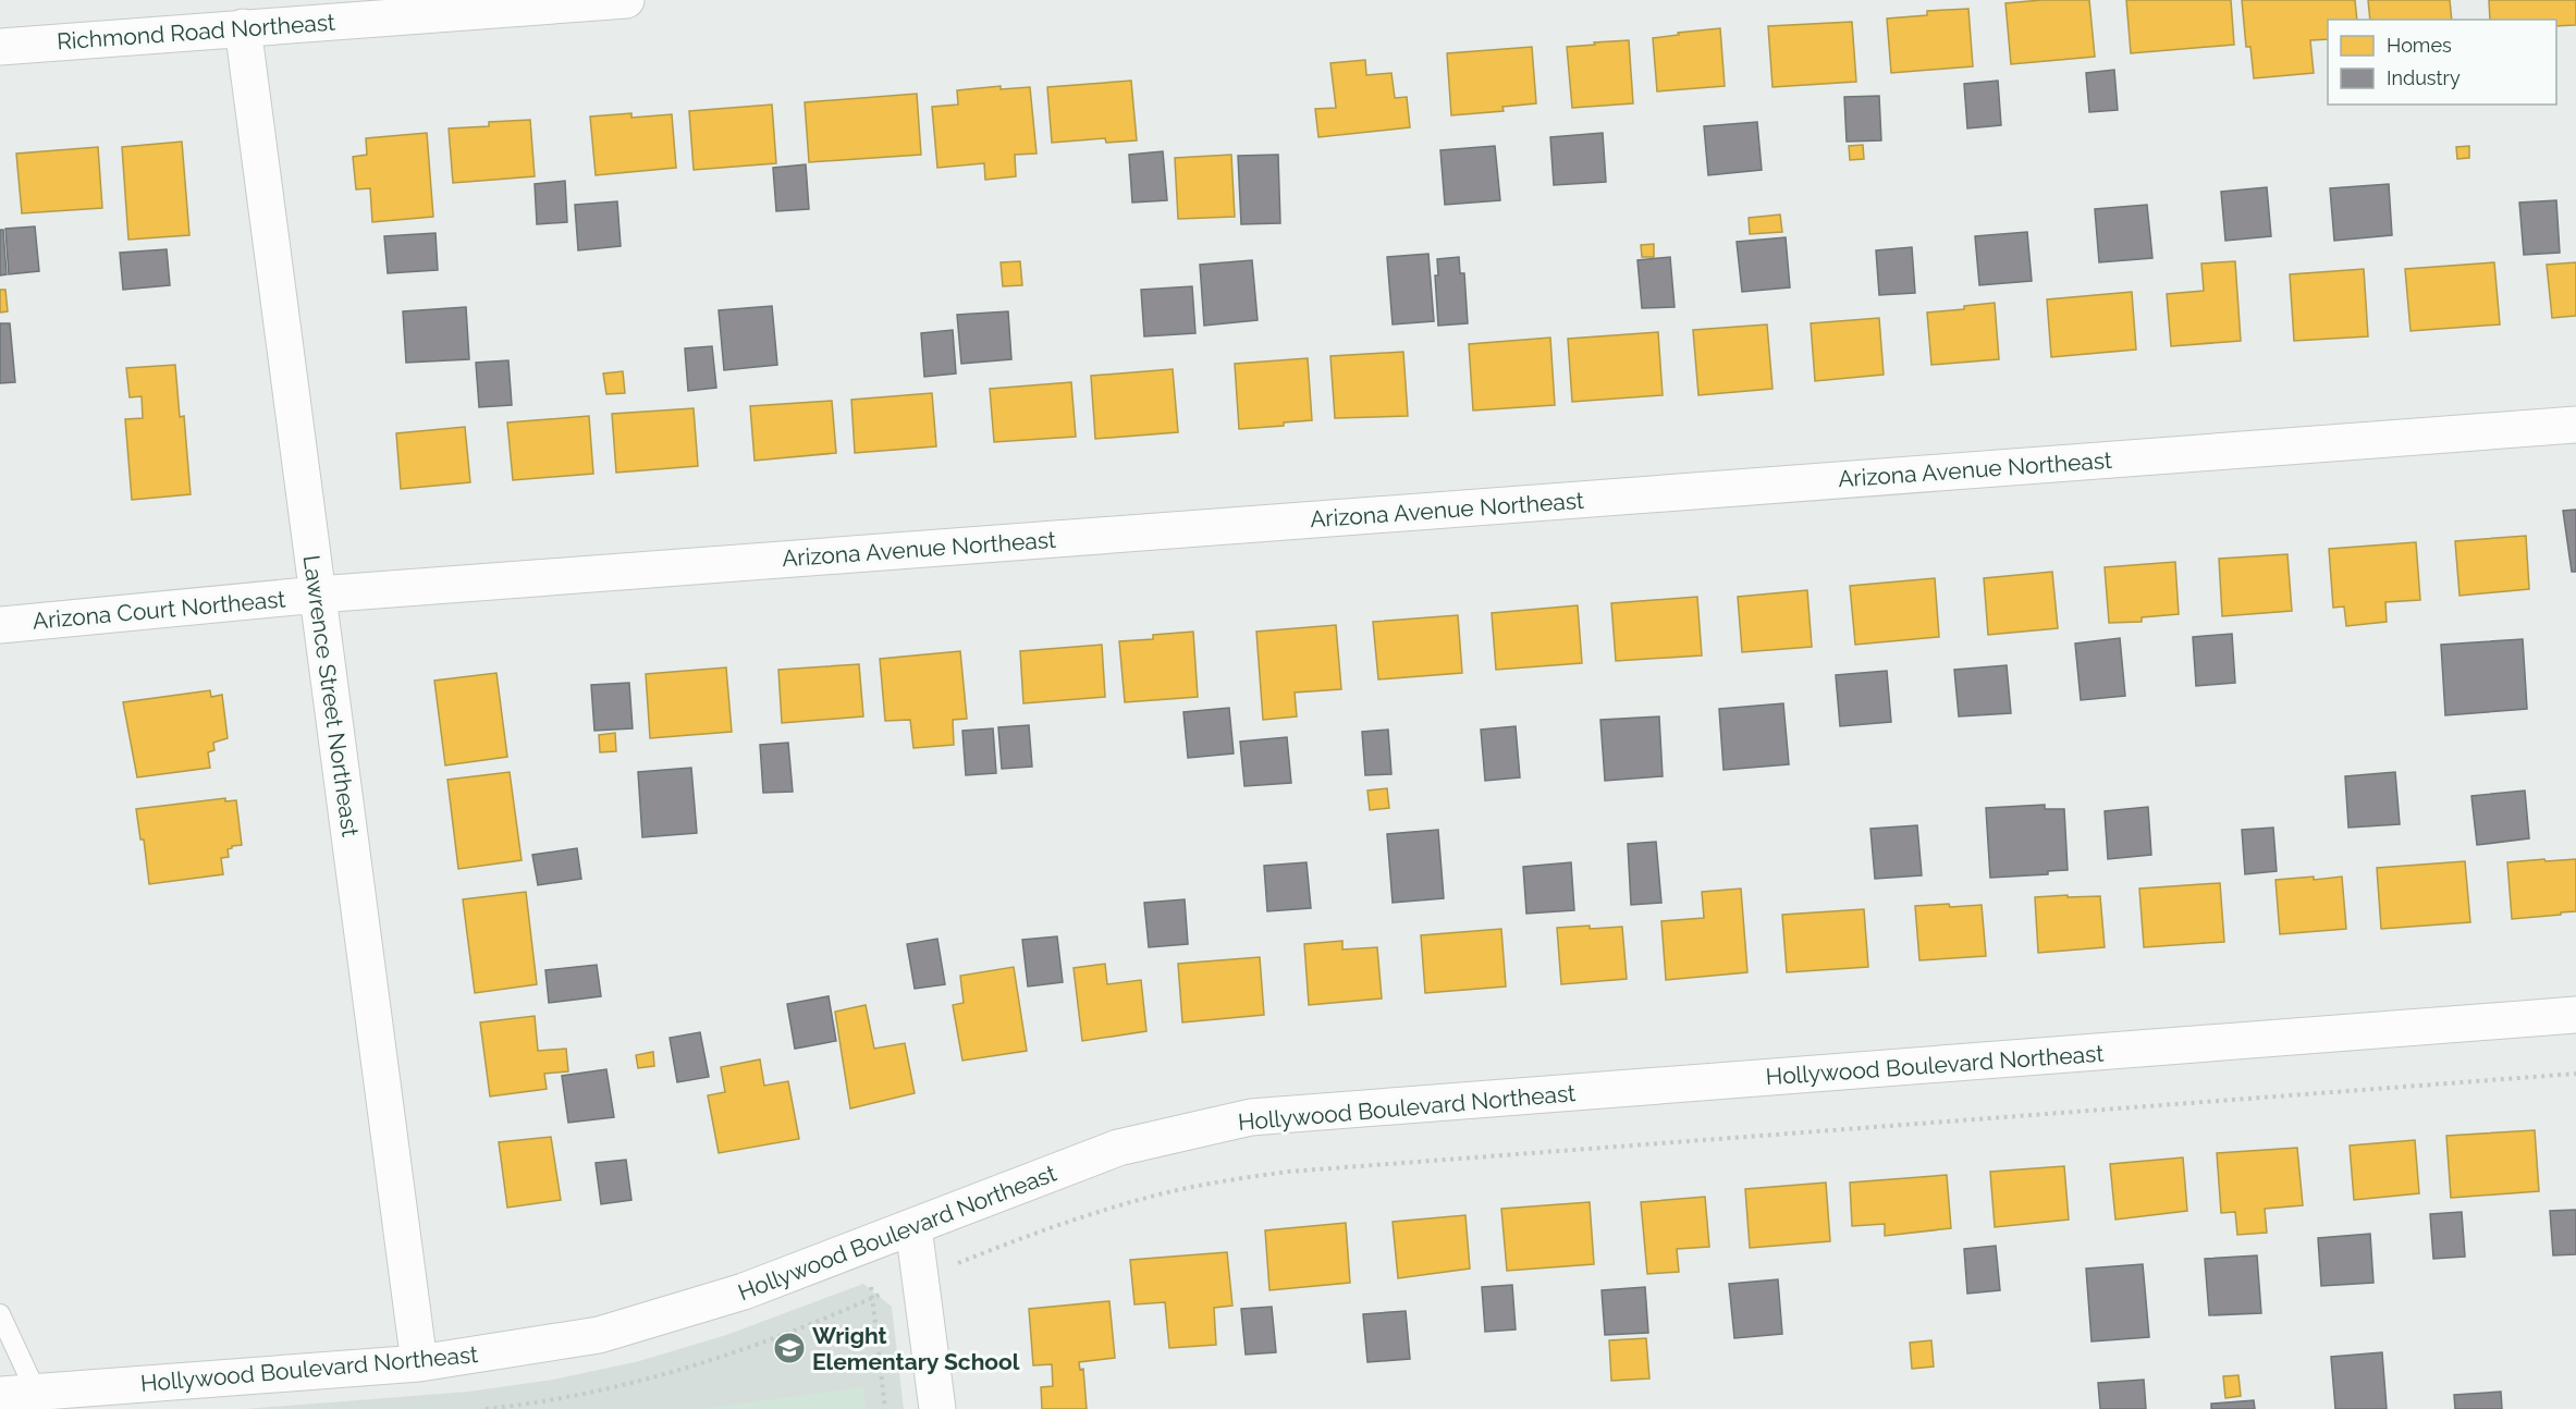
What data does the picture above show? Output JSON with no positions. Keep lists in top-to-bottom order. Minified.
{"streets":{"street":["Richmond Road Northeast","Arizona Avenue Northeast","Arizona Court Northeast","Lawrence Street Northeast","Hollywood Boulevard Northeast"]},"crossings":[["Richmond Road Northeast","Lawrence Street Northeast"],["Arizona Avenue Northeast","Arizona Court Northeast"],["Arizona Avenue Northeast","Lawrence Street Northeast"],["Arizona Court Northeast","Lawrence Street Northeast"],["Lawrence Street Northeast","Hollywood Boulevard Northeast"]],"places":{"school or university":["Wright Elementary School"]},"legend":["Homes","Industry"]}
